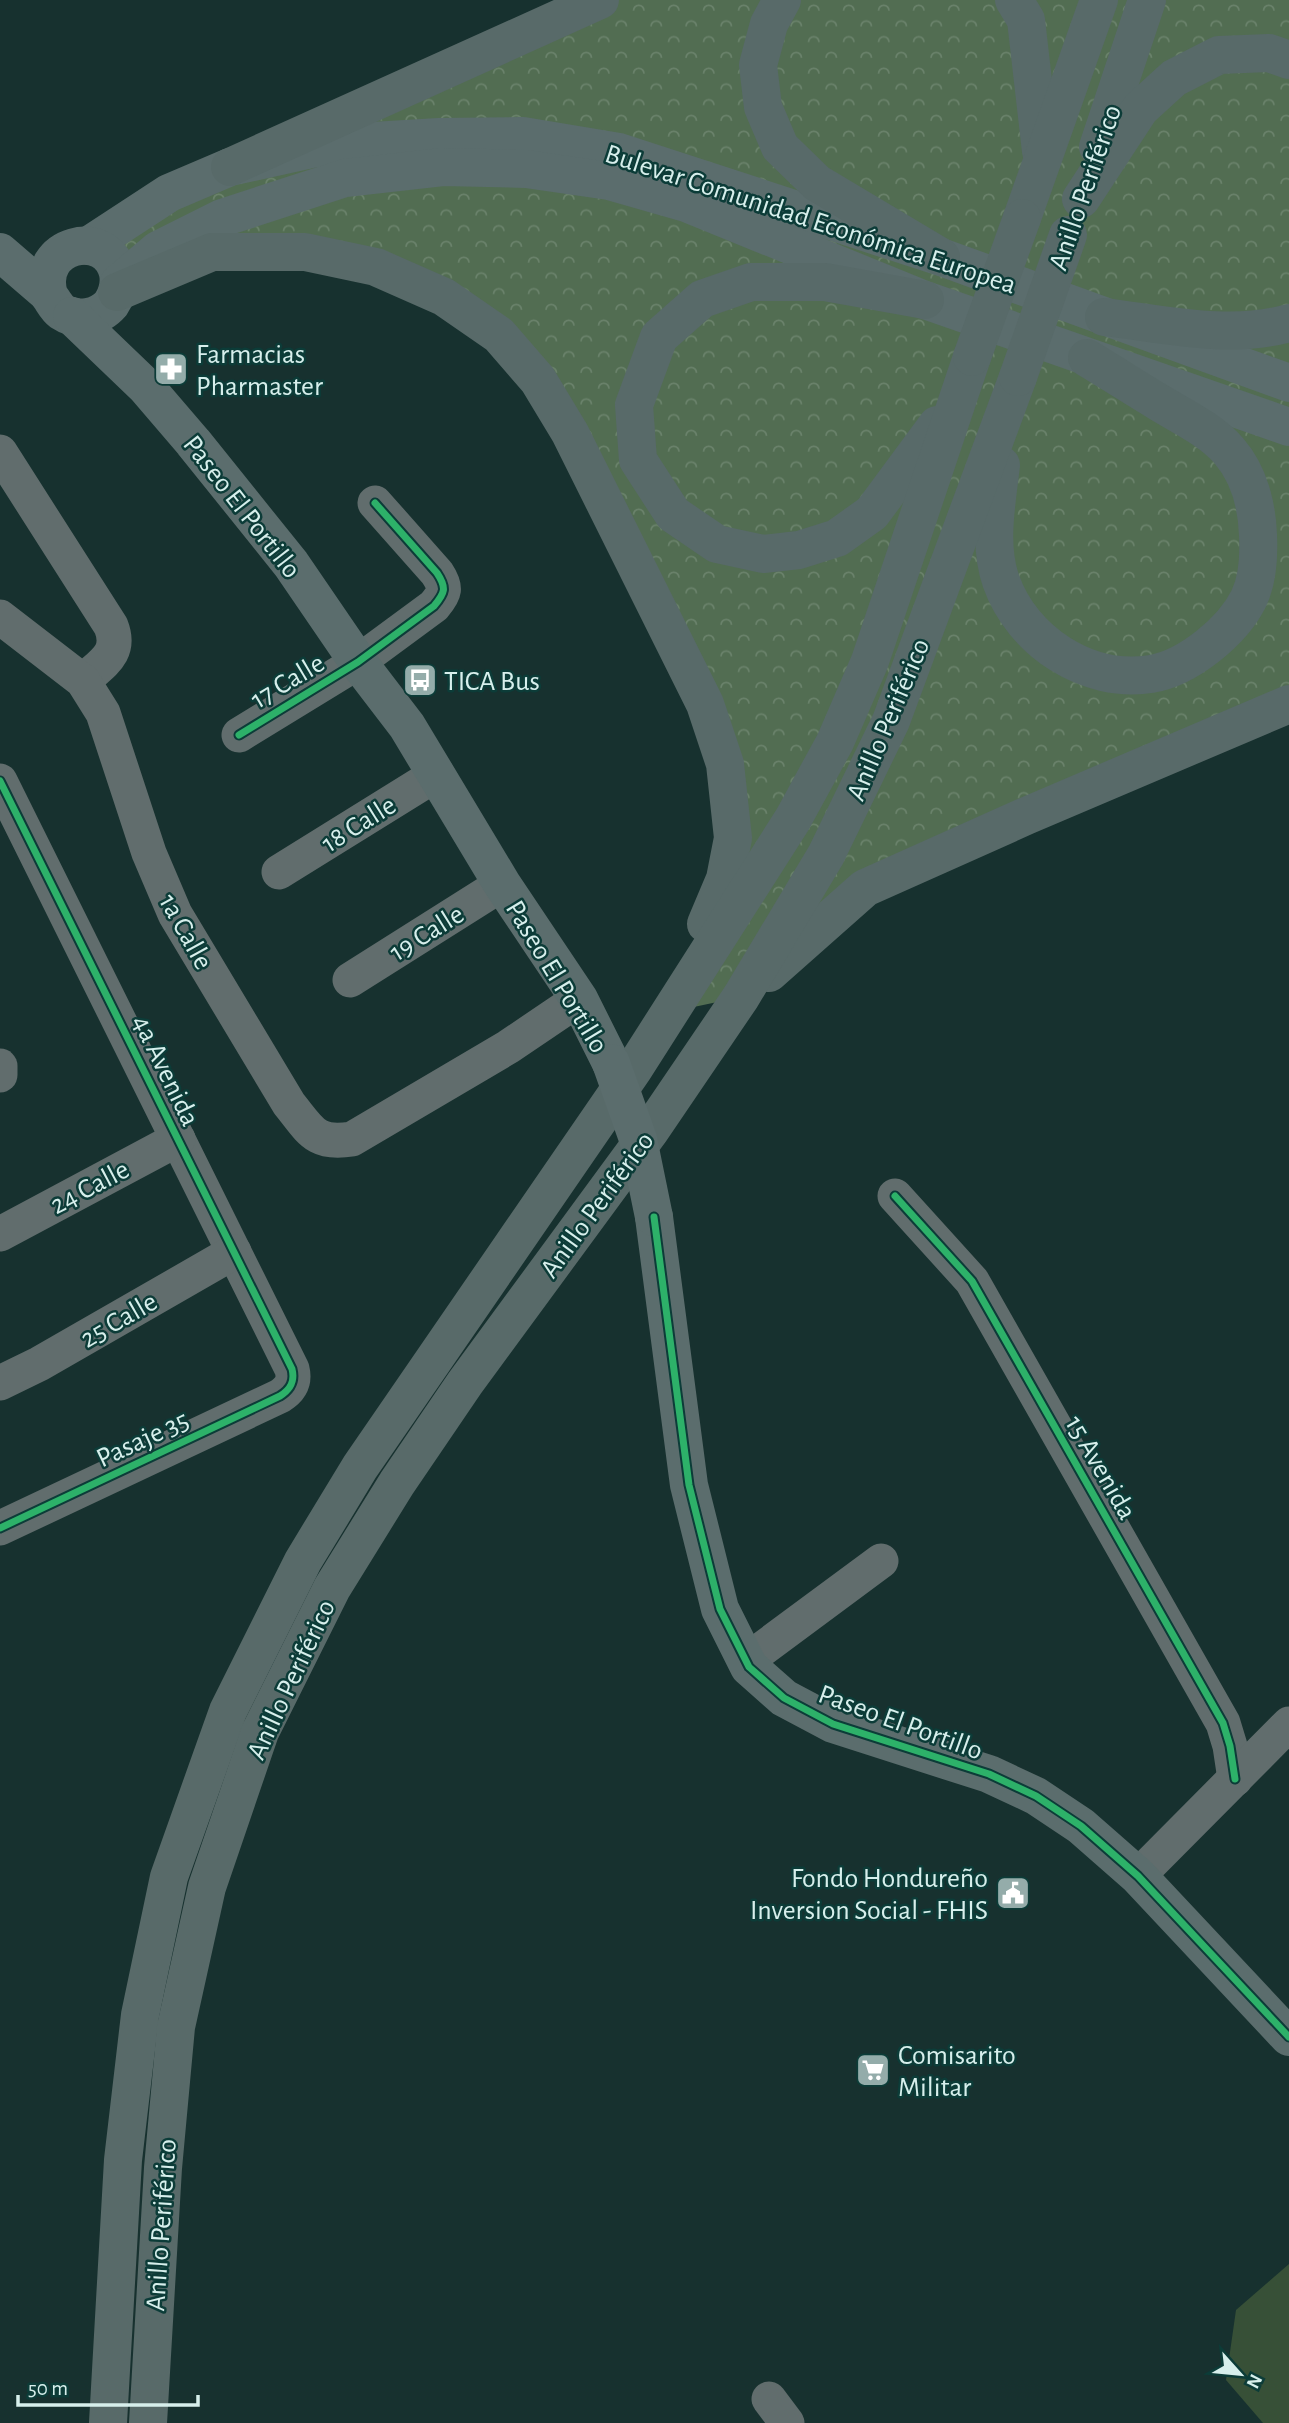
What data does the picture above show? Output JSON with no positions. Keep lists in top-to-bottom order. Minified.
{"streets":{"highway":["Anillo Periférico"],"main road":["Bulevar Comunidad Económica Europea","Paseo El Portillo"],"street":["17 Calle","18 Calle","1a Calle","19 Calle","4a Avenida","24 Calle","25 Calle","Pasaje 35","15 Avenida"]},"crossings":[["Bulevar Comunidad Económica Europea","Paseo El Portillo"],["Paseo El Portillo","17 Calle"],["Paseo El Portillo","18 Calle"],["Paseo El Portillo","1a Calle"],["Paseo El Portillo","19 Calle"],["4a Avenida","24 Calle"],["4a Avenida","25 Calle"],["4a Avenida","Pasaje 35"]],"places":{"pharmacy":["Farmacias Pharmaster"],"bus stop":["TICA Bus"],"public building":["Fondo Hondureño Inversion Social - FHIS"],"supermarket":["Comisarito Militar"]},"scale_bar":"50 m","north":"bottom right"}
